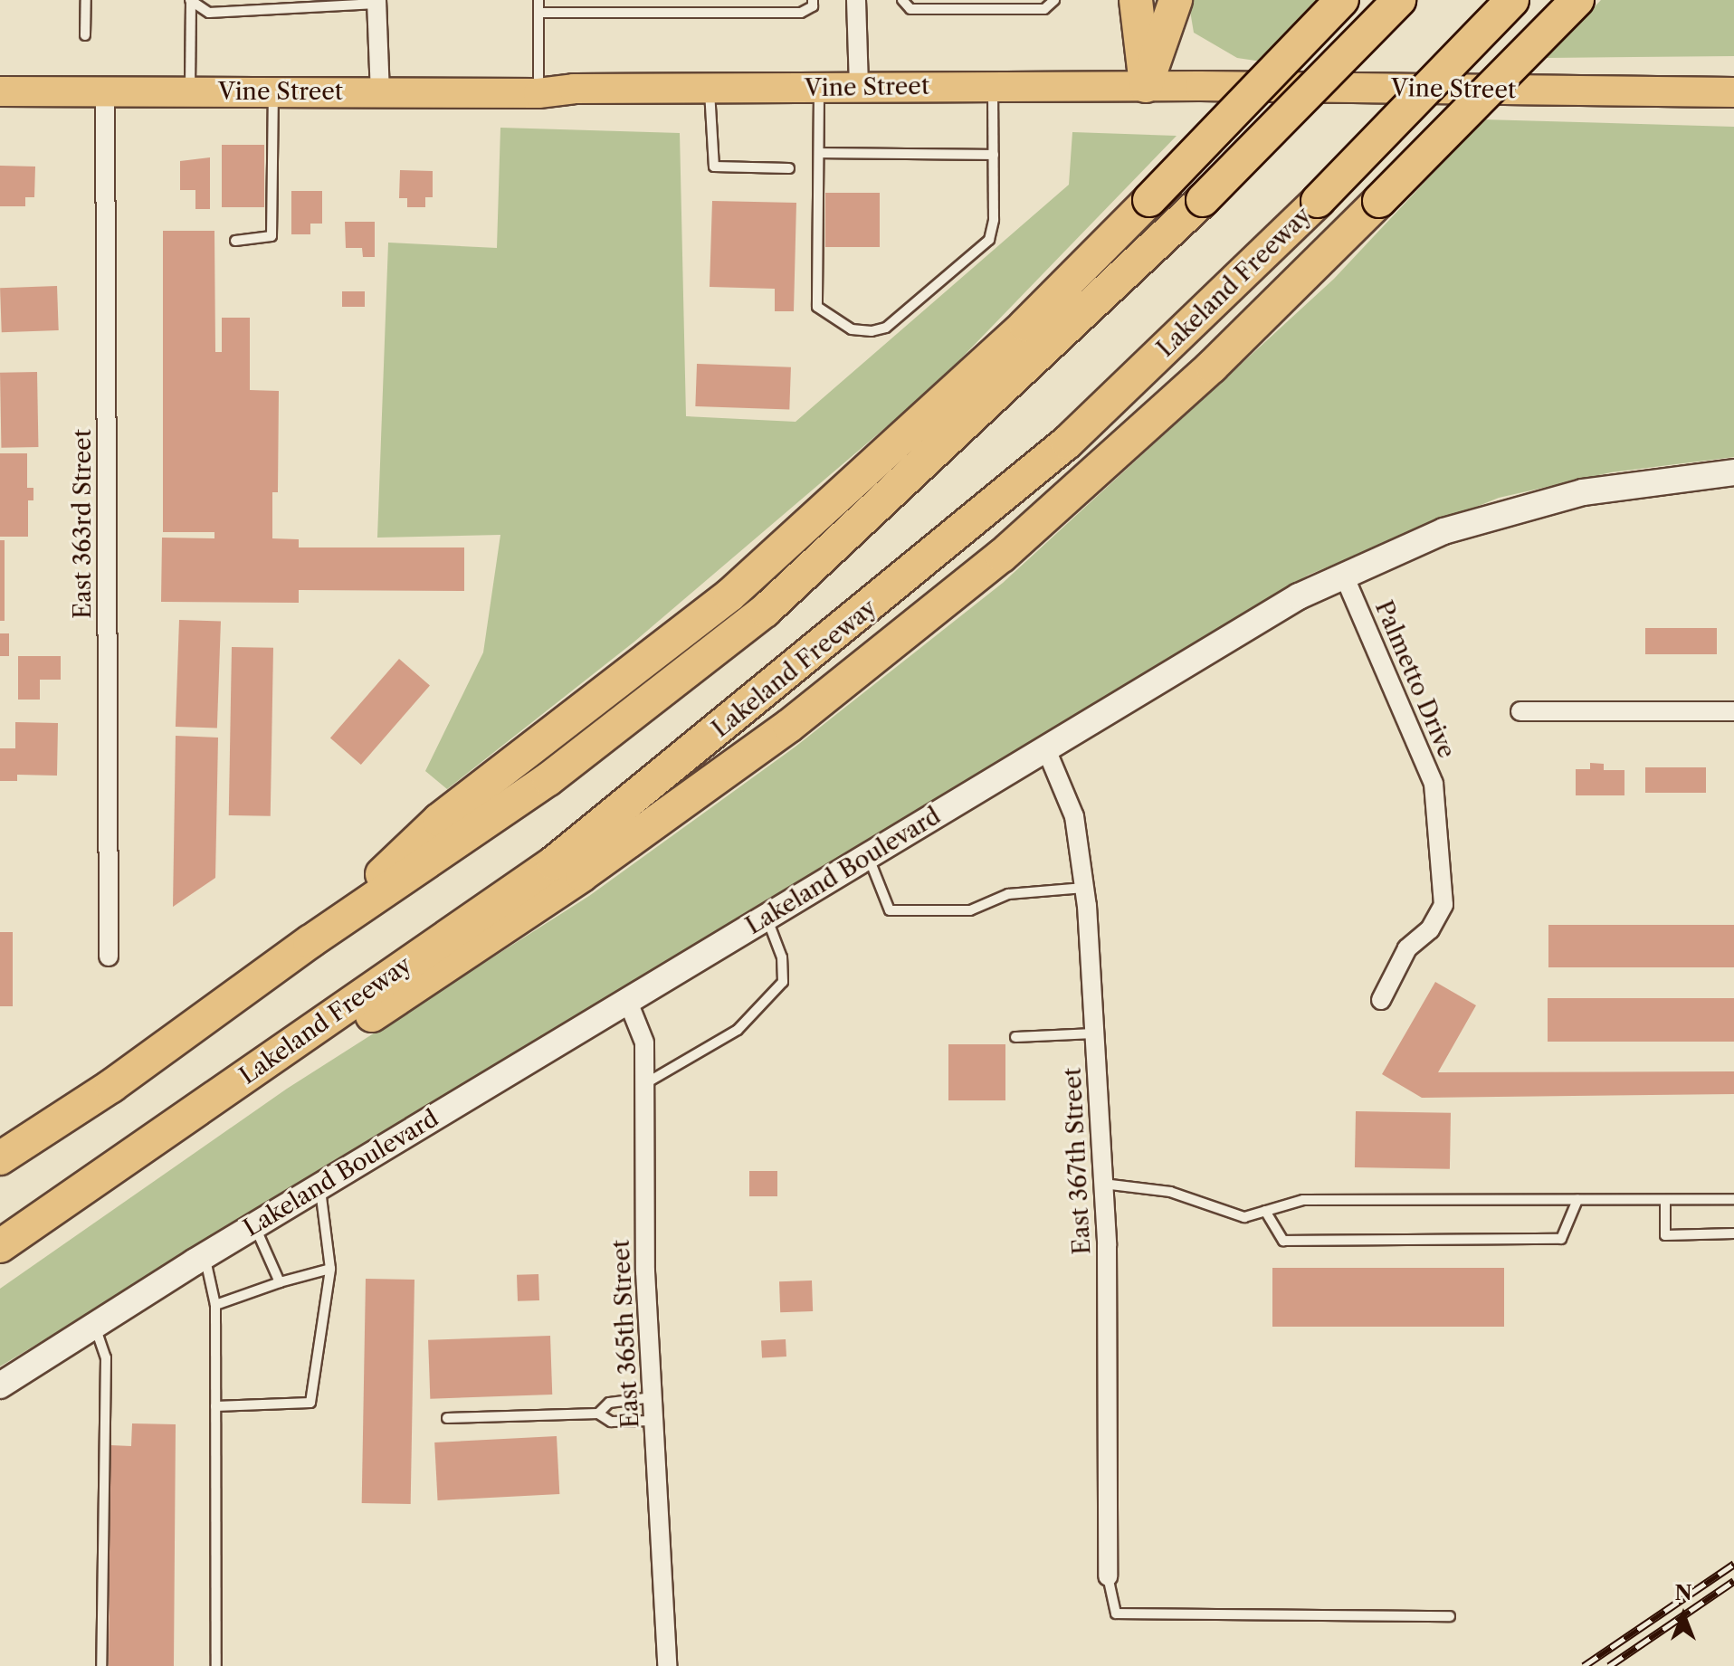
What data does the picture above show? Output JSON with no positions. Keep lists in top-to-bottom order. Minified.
{"streets":{"highway":["Lakeland Freeway"],"main road":["Vine Street"],"street":["East 363rd Street","Palmetto Drive","Lakeland Boulevard","East 367th Street","East 365th Street"]},"crossings":[["Vine Street","East 363rd Street"],["Palmetto Drive","Lakeland Boulevard"],["Lakeland Boulevard","East 367th Street"],["Lakeland Boulevard","East 365th Street"]],"north":"top"}
